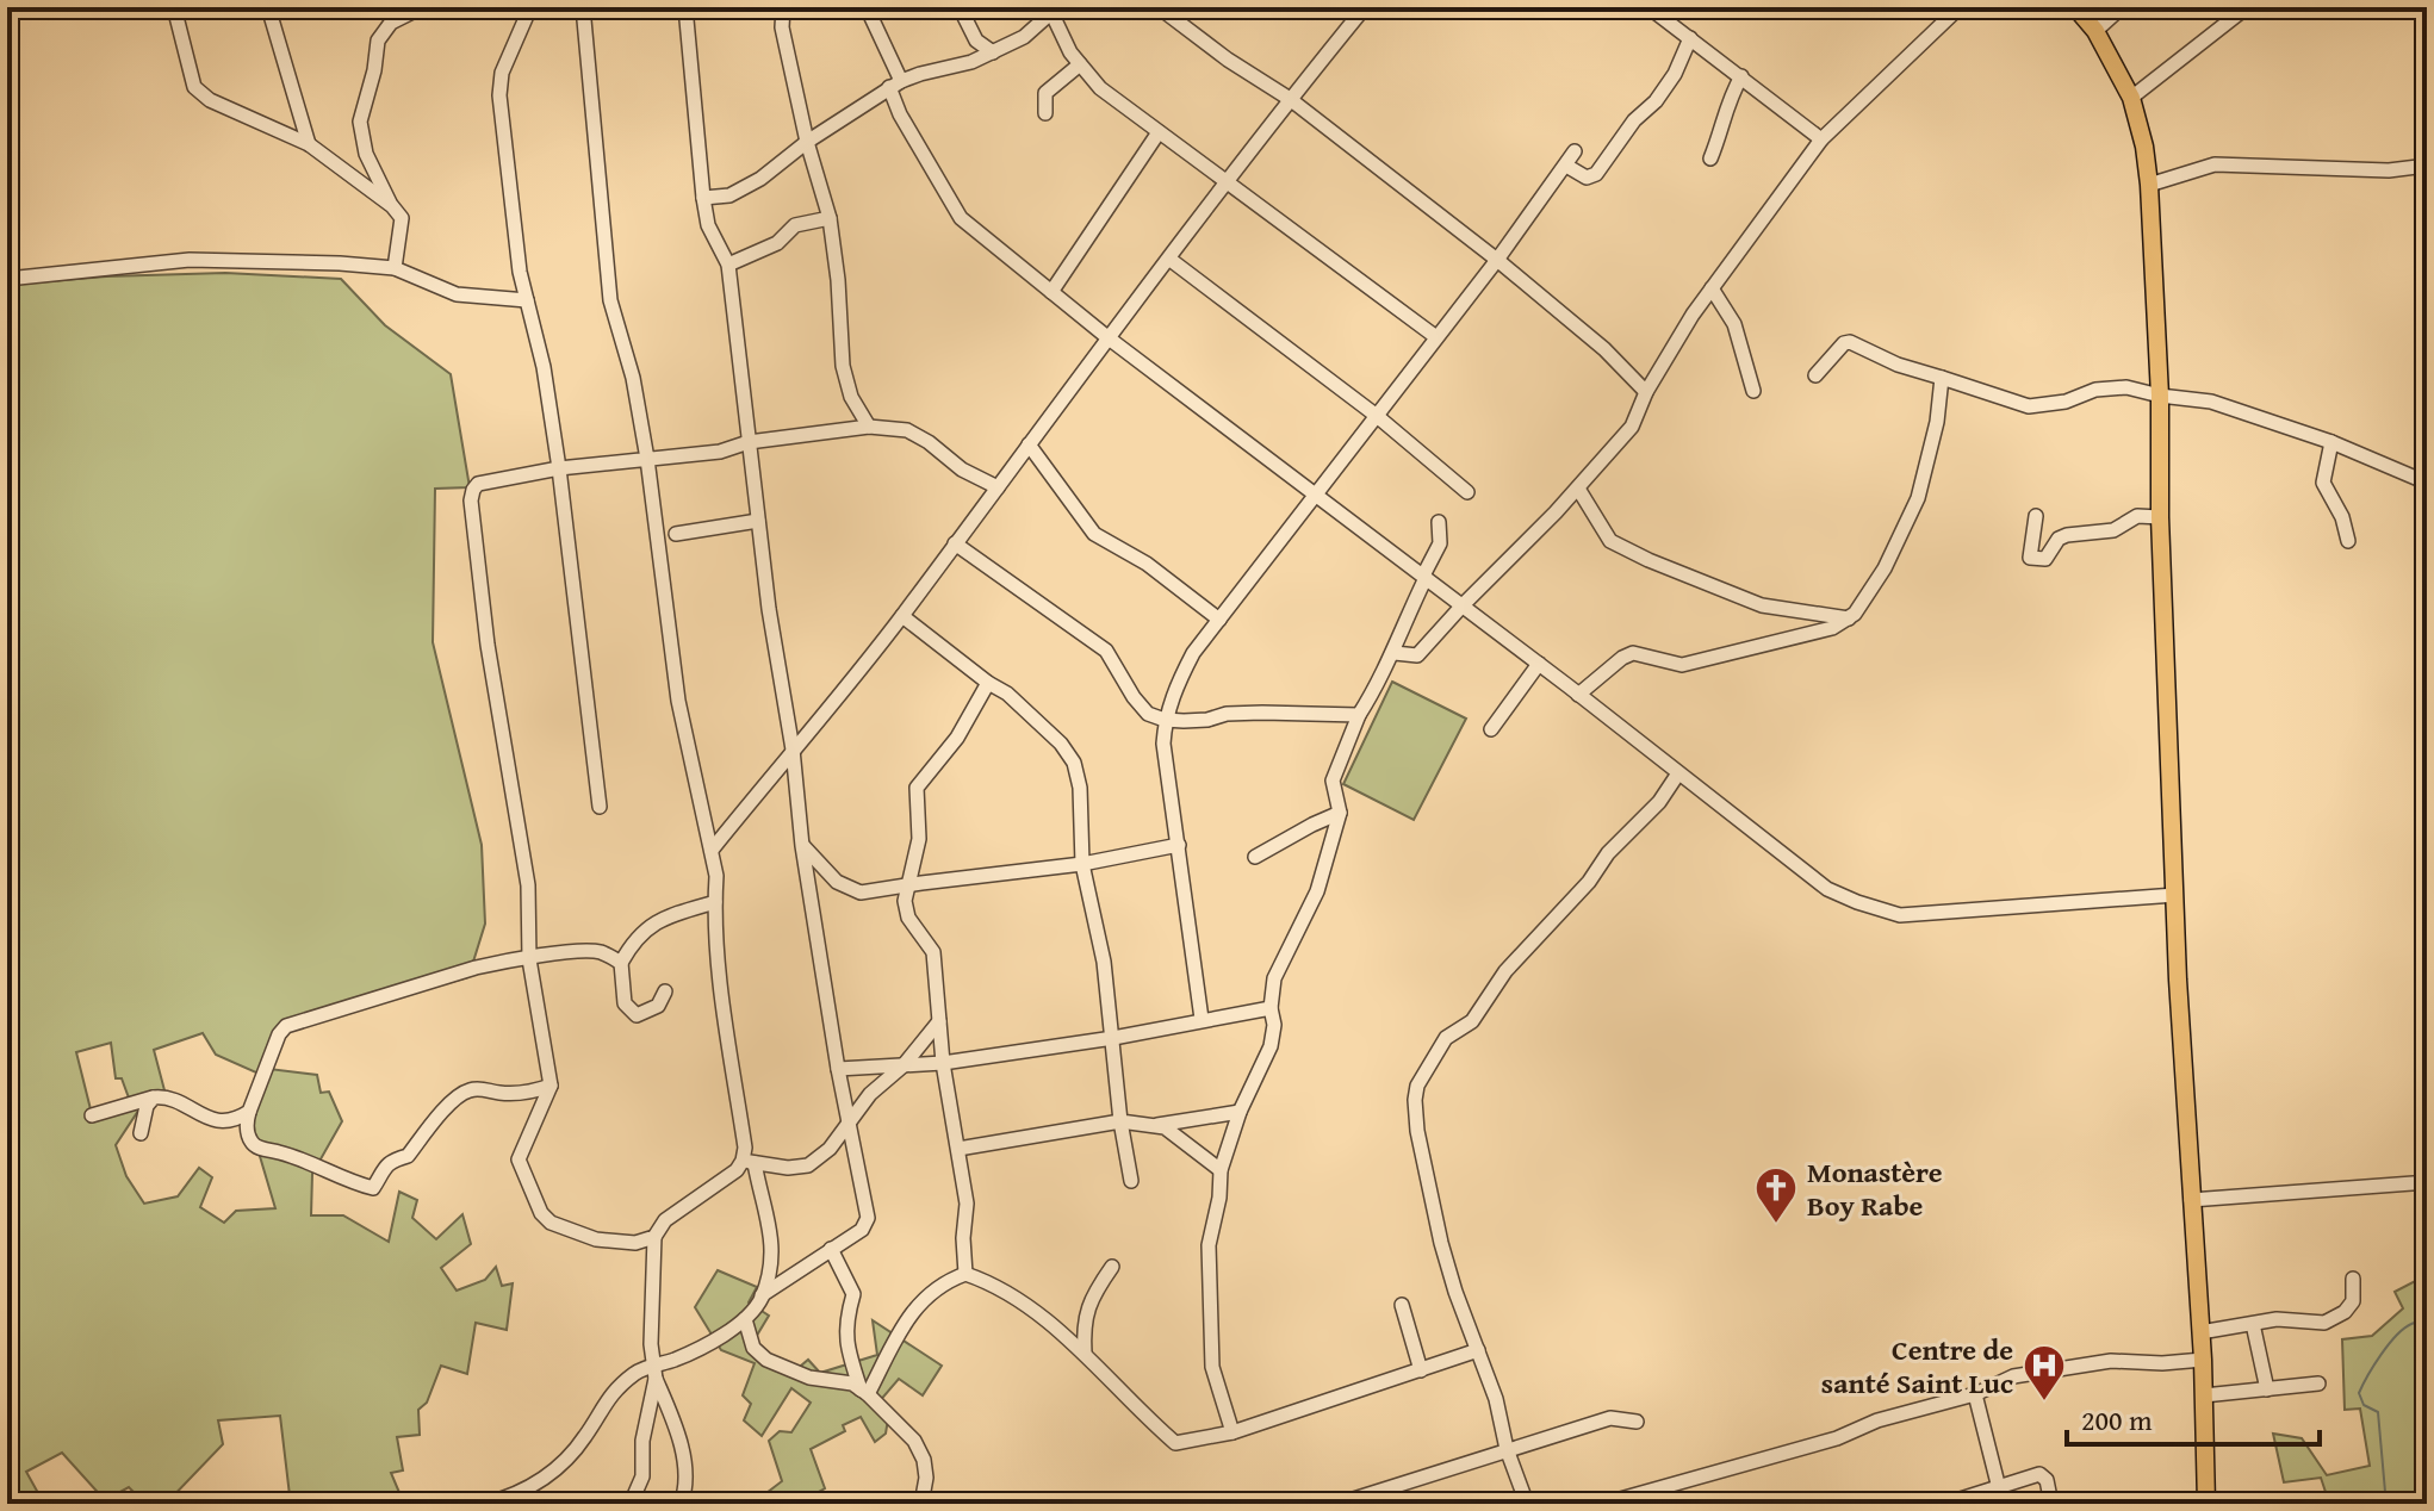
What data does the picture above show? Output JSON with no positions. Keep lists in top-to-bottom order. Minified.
{"places":{"church":["Monastère Boy Rabe"],"hospital":["Centre de santé Saint Luc"]},"scale_bar":"200 m"}
